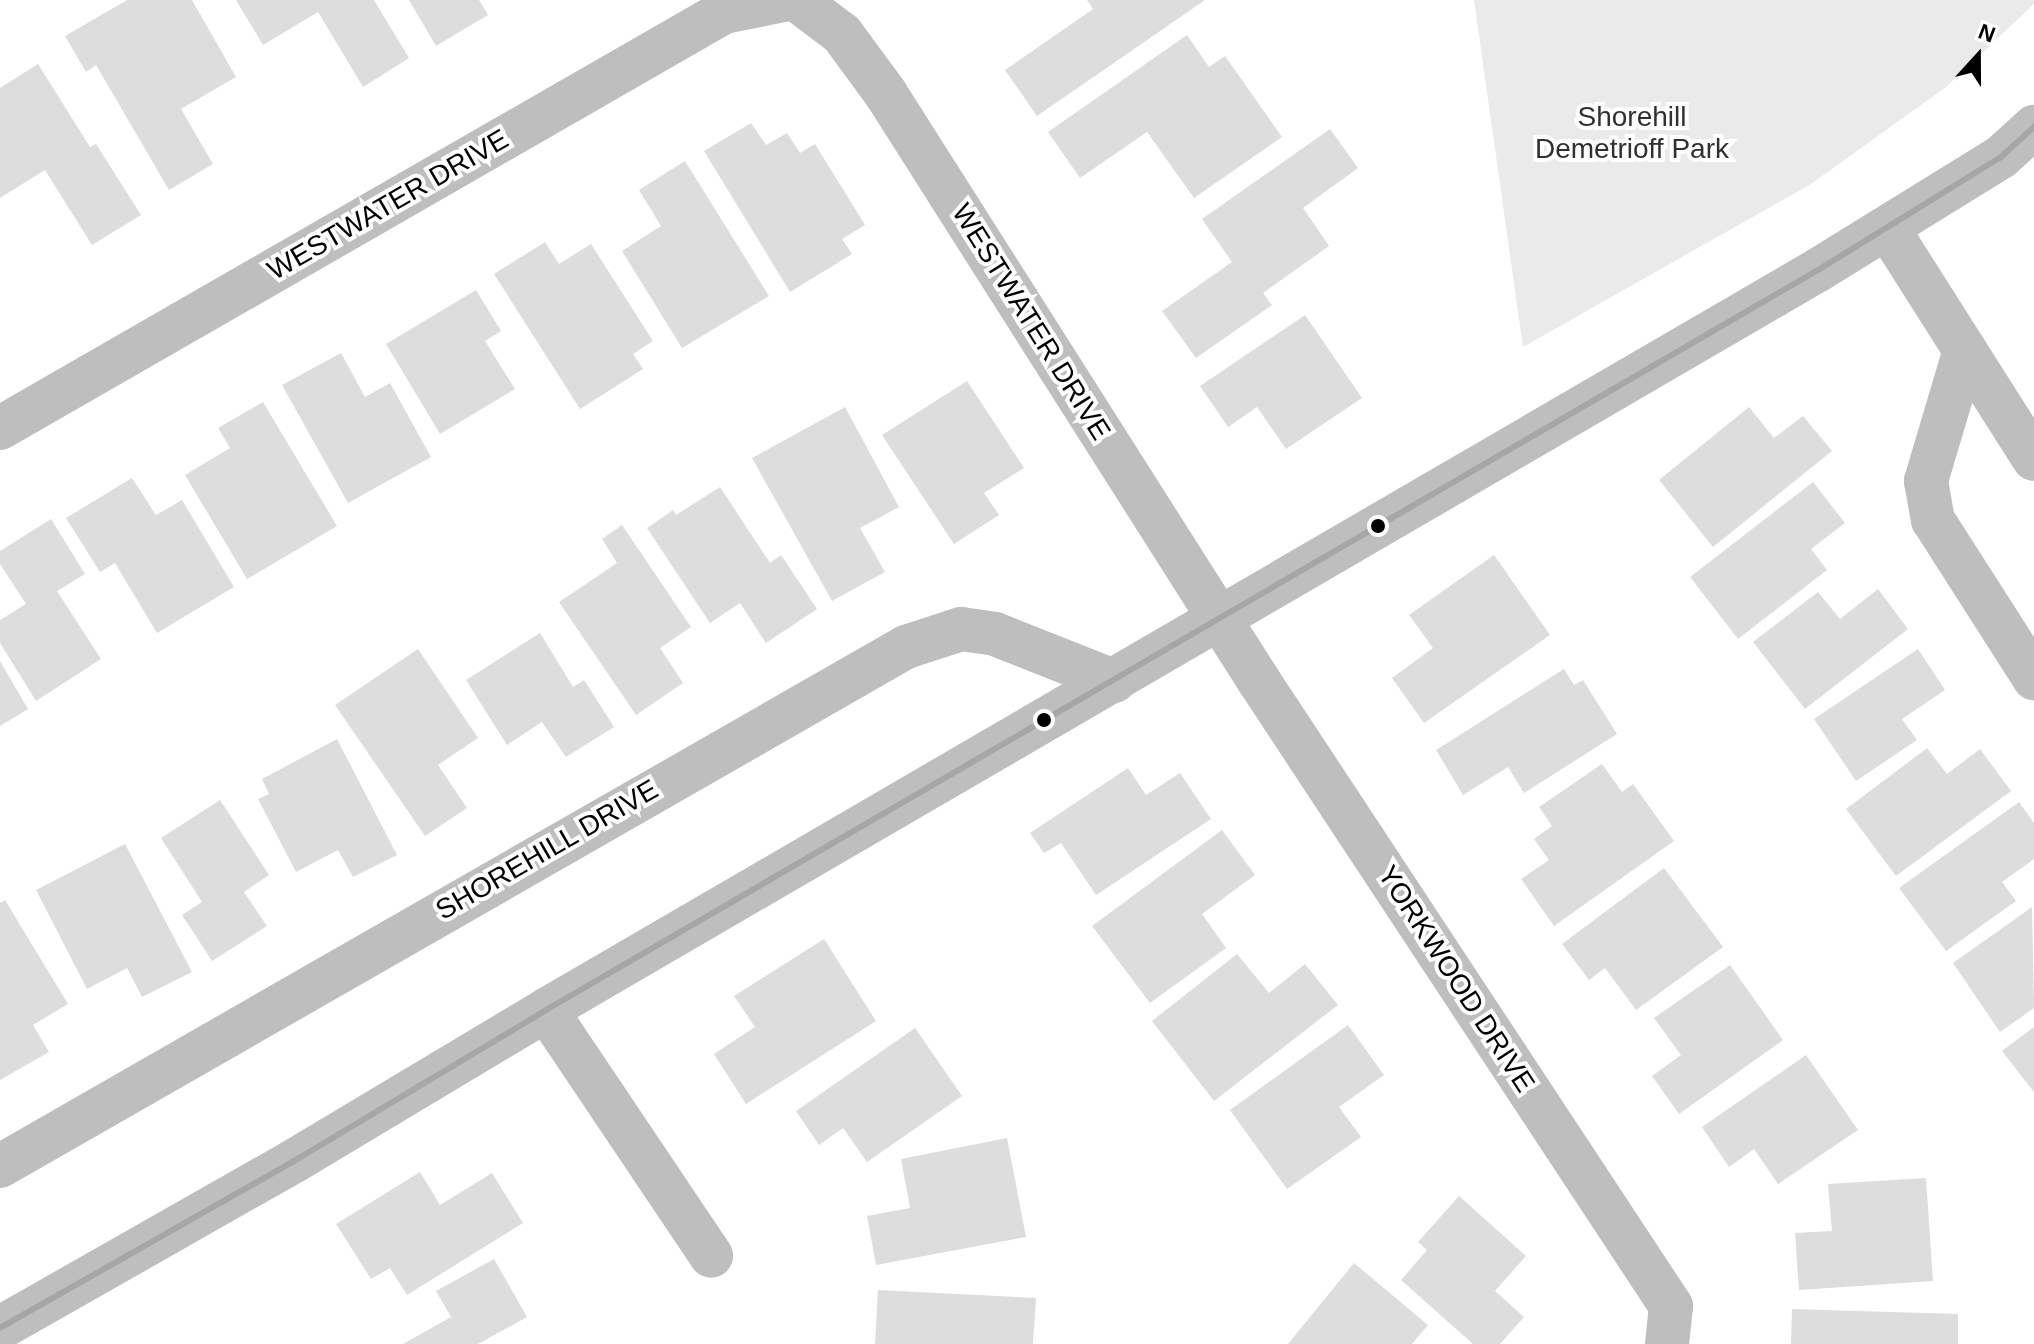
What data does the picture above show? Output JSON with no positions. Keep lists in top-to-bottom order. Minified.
{"streets":{"street":["WESTWATER DRIVE","SHOREHILL DRIVE","YORKWOOD DRIVE"]},"crossings":[["WESTWATER DRIVE","YORKWOOD DRIVE"]],"parks":["Shorehill Demetrioff Park"],"north":"top"}
